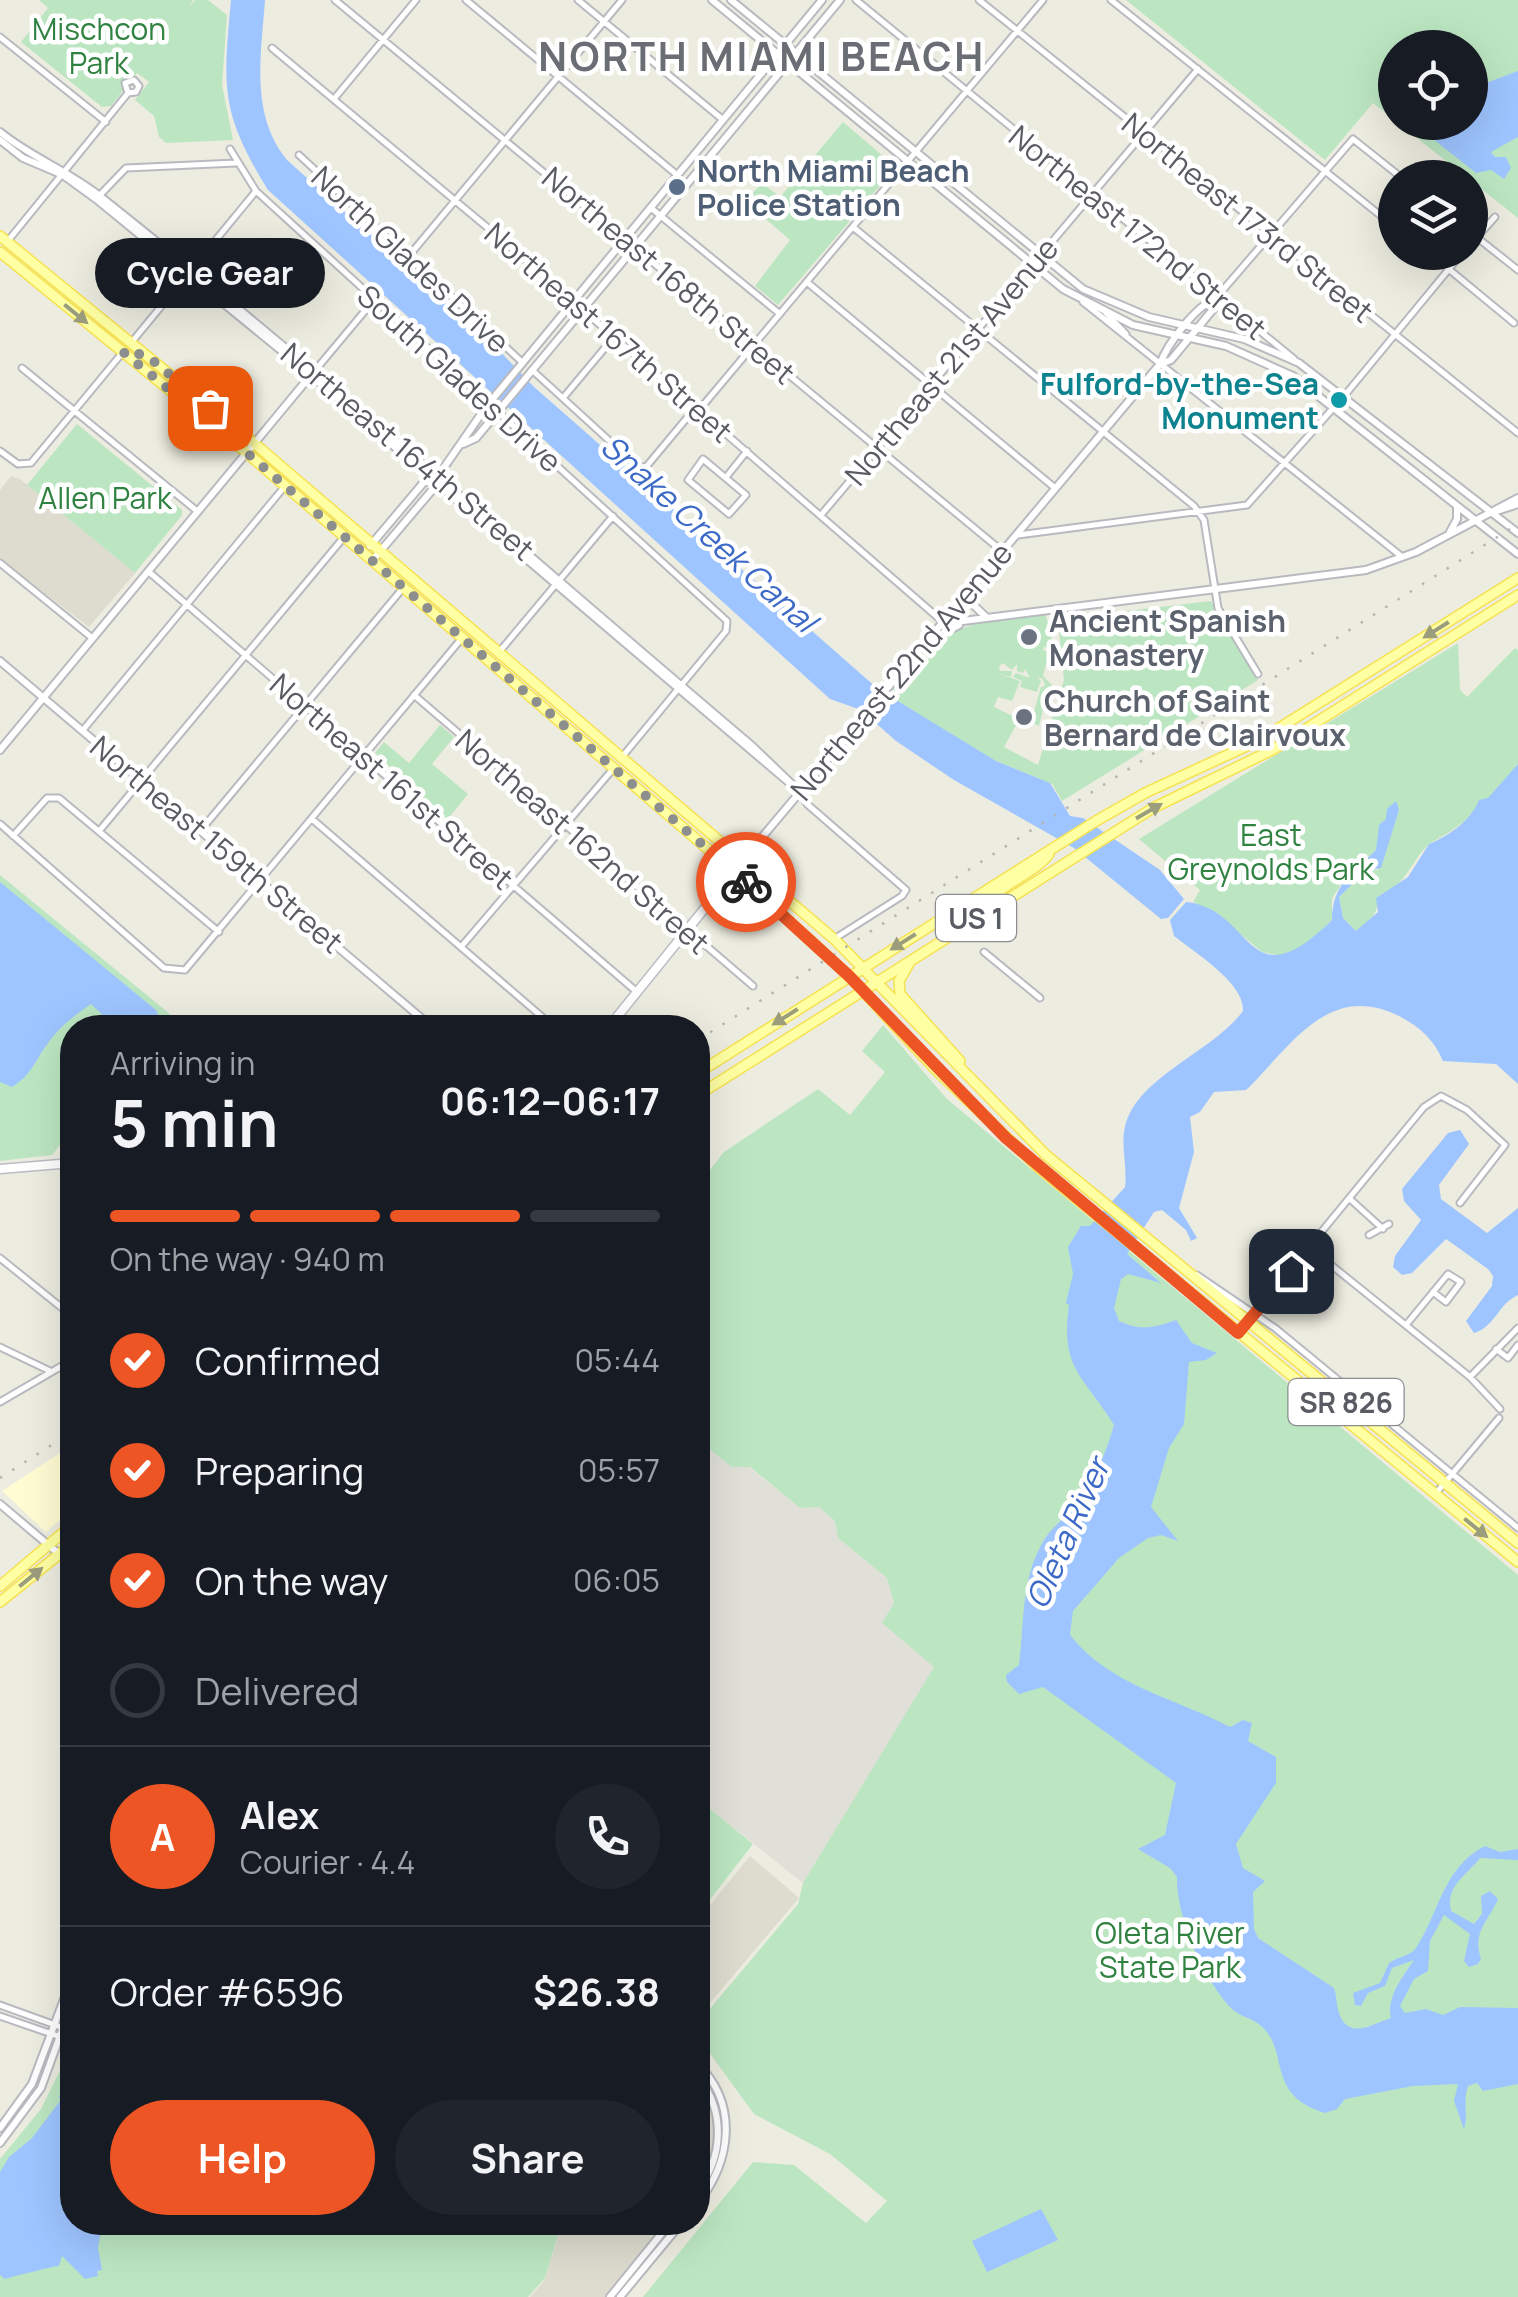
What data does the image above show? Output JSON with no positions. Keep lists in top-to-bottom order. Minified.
{"streets":{"main road":["Northeast 22nd Avenue","US 1","SR 826"],"street":["Northeast 173rd Street","Northeast 172nd Street","North Glades Drive","Northeast 168th Street","Northeast 167th Street","Northeast 21st Avenue","South Glades Drive","Northeast 164th Street","Northeast 161st Street","Northeast 162nd Street","Northeast 159th Street"]},"crossings":[["Northeast 173rd Street","Northeast 21st Avenue"],["Northeast 173rd Street","Northeast 22nd Avenue"],["Northeast 172nd Street","Northeast 21st Avenue"],["Northeast 172nd Street","Northeast 22nd Avenue"],["North Glades Drive","Northeast 167th Street"],["Northeast 168th Street","Northeast 21st Avenue"],["Northeast 168th Street","Northeast 22nd Avenue"],["Northeast 167th Street","Northeast 21st Avenue"],["Northeast 167th Street","Northeast 22nd Avenue"],["South Glades Drive","Northeast 164th Street"],["Northeast 164th Street","Northeast 22nd Avenue"],["Northeast 164th Street","SR 826"],["Northeast 22nd Avenue","Northeast 161st Street"],["Northeast 22nd Avenue","Northeast 162nd Street"],["Northeast 22nd Avenue","SR 826"],["US 1","SR 826"]],"districts":["NORTH MIAMI BEACH"],"water":["Snake Creek Canal","Oleta River"],"parks":["Mischcon Park","Allen Park","East Greynolds Park","Oleta River State Park"],"places":["North Miami Beach Police Station","Fulford-by-the-Sea Monument","Cycle Gear","Ancient Spanish Monastery","Church of Saint Bernard de Clairvoux"],"page":{"bubble":"Cycle Gear","heading":["5 min","Arriving in","06:12–06:17"],"panel":["Alex","Courier · 4.4","Order #6596","$26.38"],"bar":"On the way · 940 m","list":[["Confirmed","05:44"],["Preparing","05:57"],["On the way","06:05"],"Delivered"],"round":"A","buttons":["Help","Share"]}}
